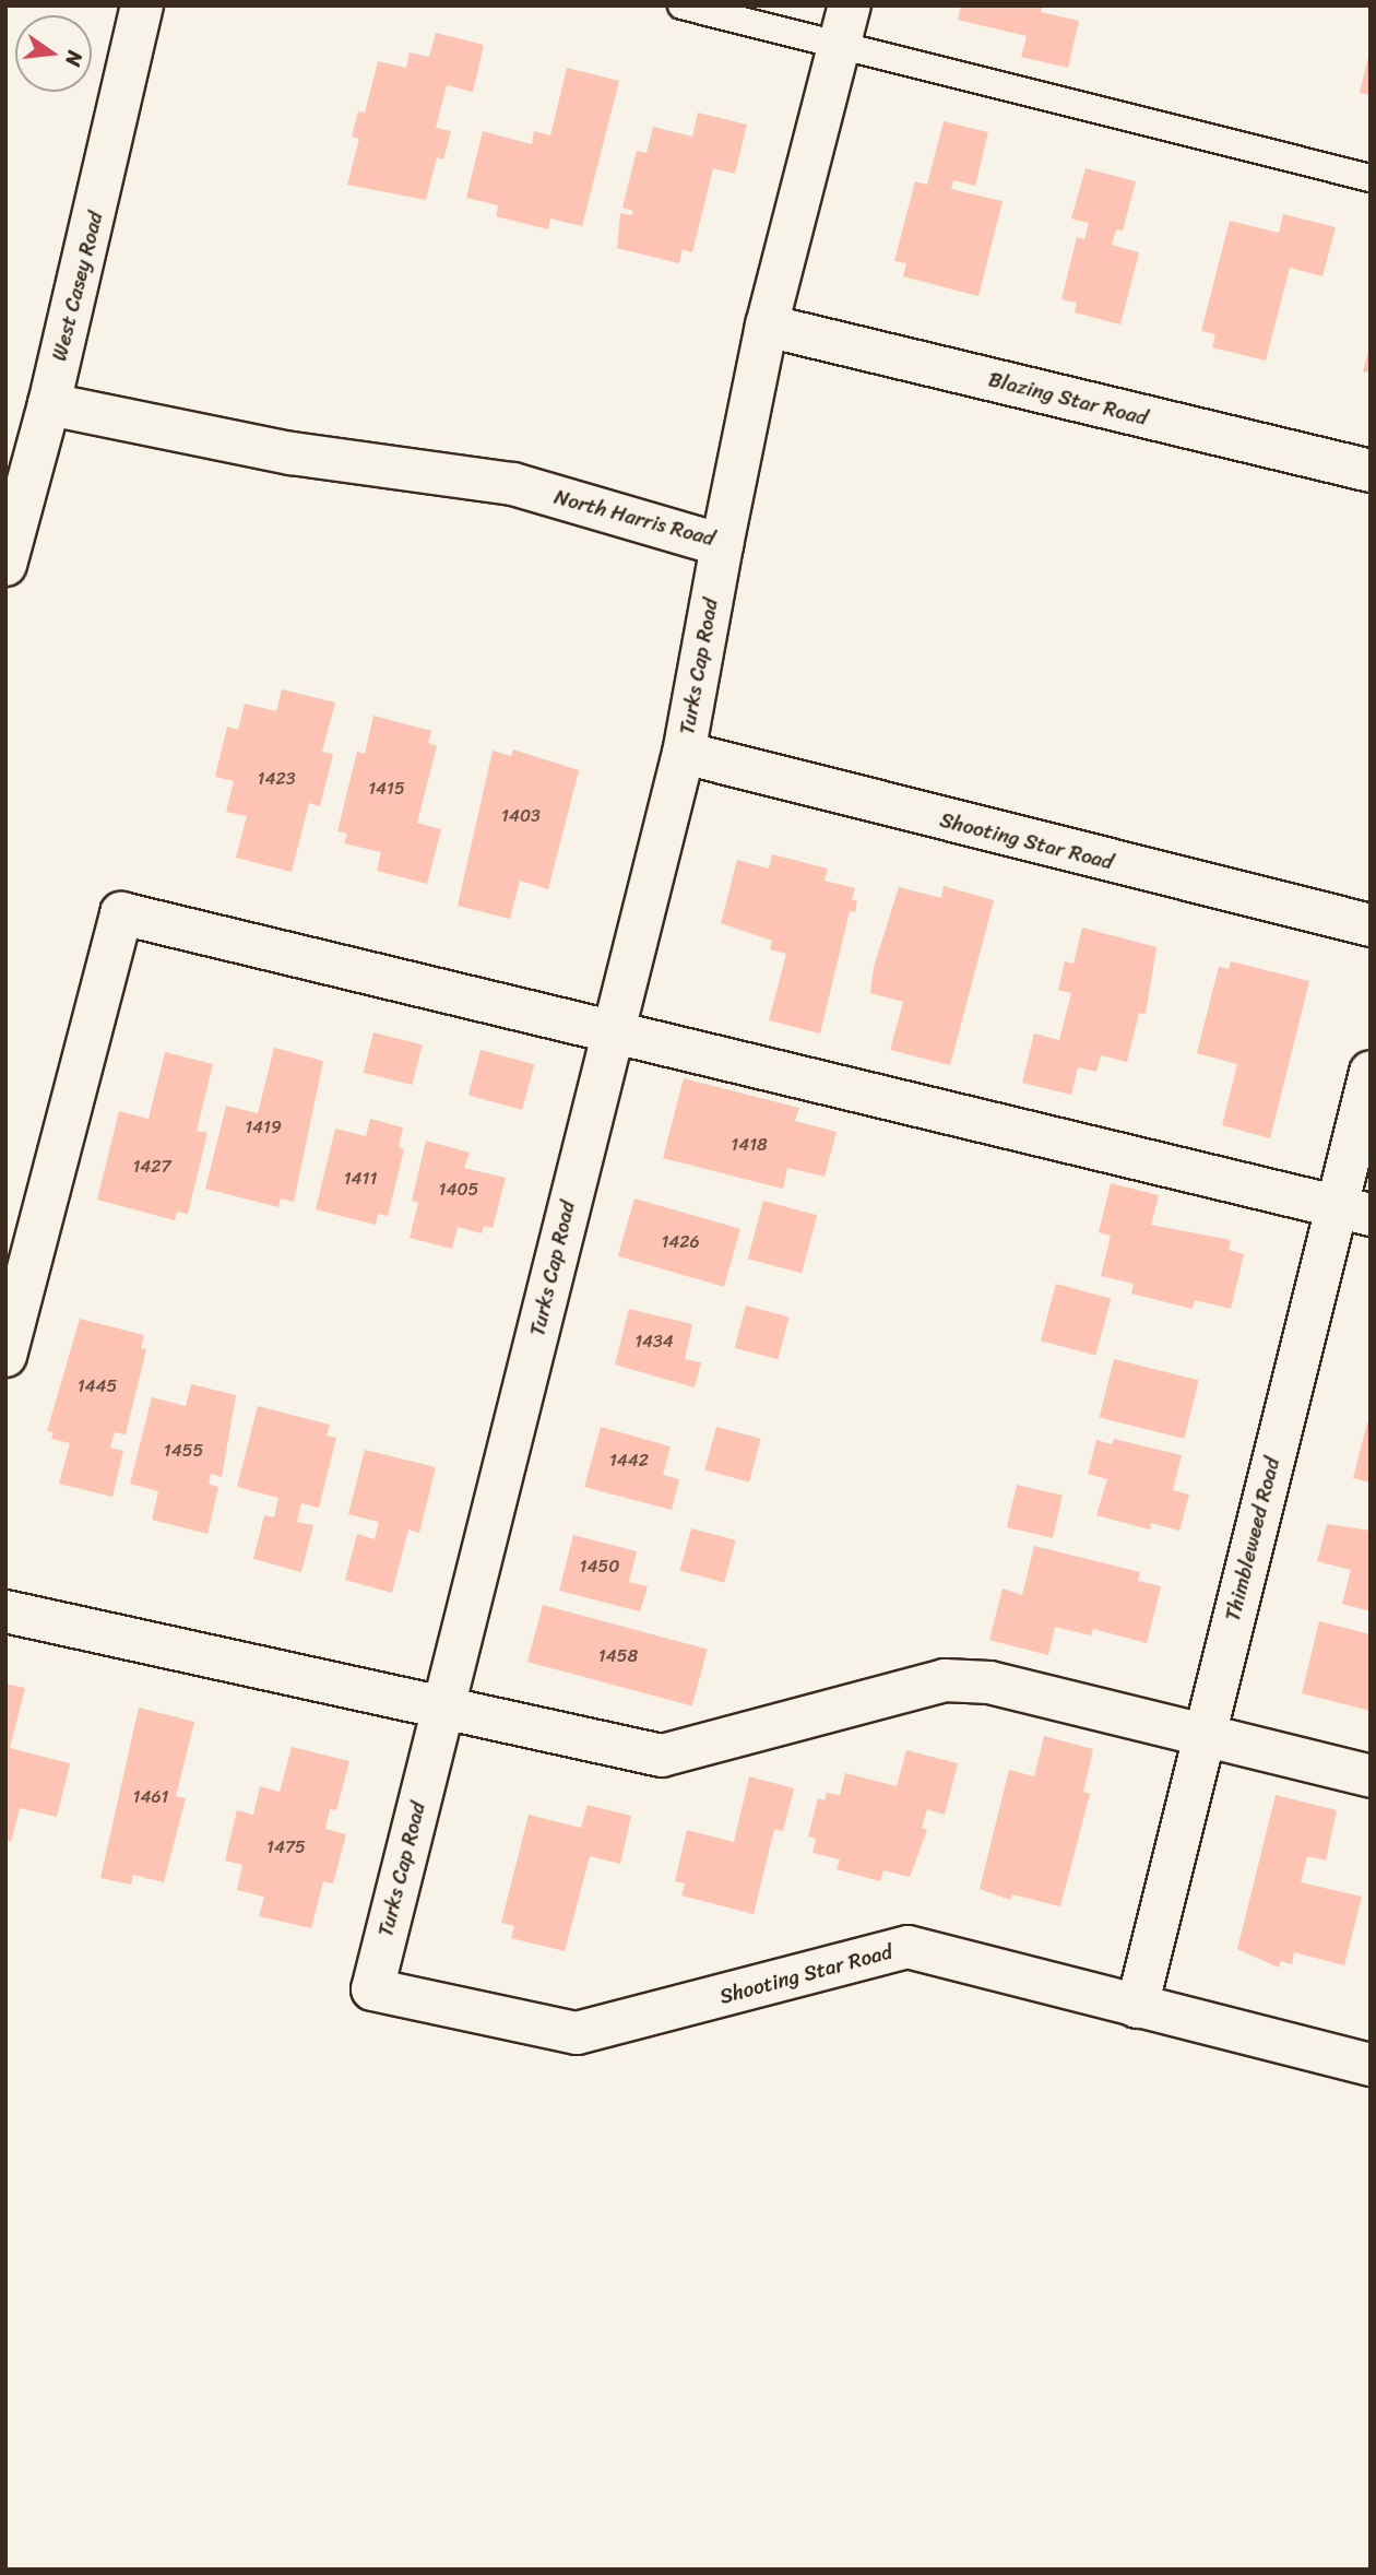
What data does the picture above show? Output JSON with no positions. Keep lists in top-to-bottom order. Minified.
{"streets":{"street":["West Casey Road","Blazing Star Road","North Harris Road","Turks Cap Road","Shooting Star Road","Thimbleweed Road"]},"crossings":[["West Casey Road","North Harris Road"],["Blazing Star Road","North Harris Road"],["North Harris Road","Turks Cap Road"],["Turks Cap Road","Shooting Star Road"],["Shooting Star Road","Thimbleweed Road"]],"house_numbers":["1423","1415","1403","1419","1418","1427","1411","1405","1426","1434","1445","1455","1442","1450","1458","1461","1475"],"north":"right"}
